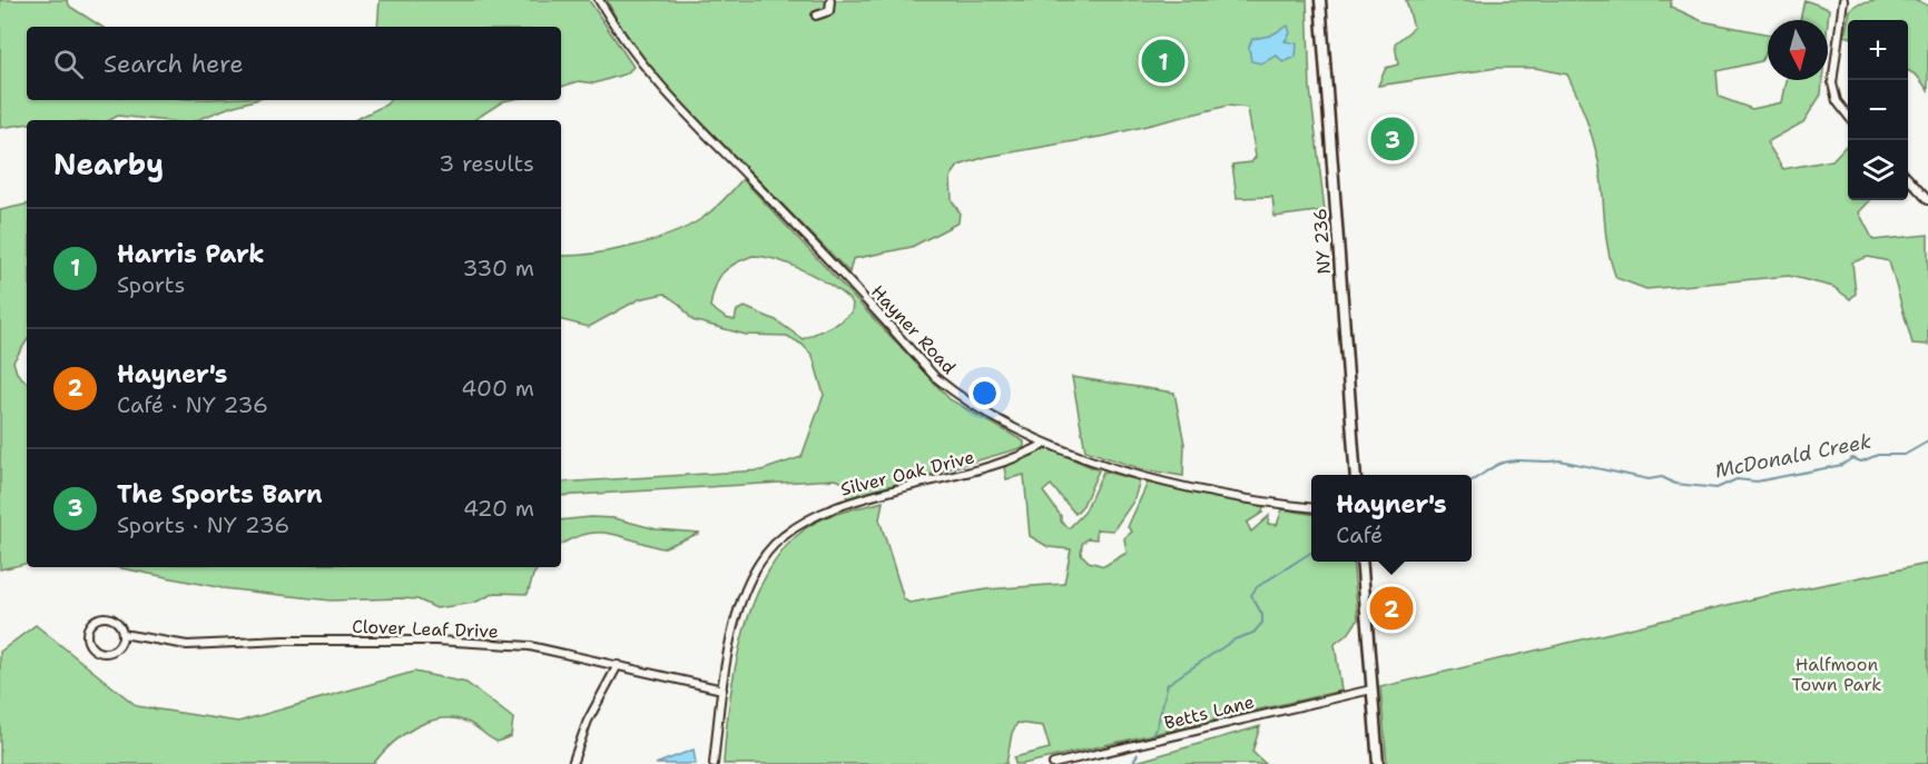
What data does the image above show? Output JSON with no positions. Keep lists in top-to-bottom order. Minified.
{"streets":{"main road":["NY 236"],"street":["Hayner Road","Silver Oak Drive","Clover Leaf Drive","Betts Lane"]},"crossings":[["Hayner Road","Silver Oak Drive"],["Silver Oak Drive","Clover Leaf Drive"]],"water":["McDonald Creek"],"parks":["Halfmoon Town Park"],"north":"bottom","page":{"map_buttons":["+","−"],"search":"Search here","pins":["1","3","2"],"heading":["Nearby","3 results"],"list":[{"mark":"1","name":"Harris Park","note":"Sports","value":"330 m"},{"mark":"2","name":"Hayner's","note":"Café · NY 236","value":"400 m"},{"mark":"3","name":"The Sports Barn","note":"Sports · NY 236","value":"420 m"}],"popup":["Hayner's","Café"]}}
